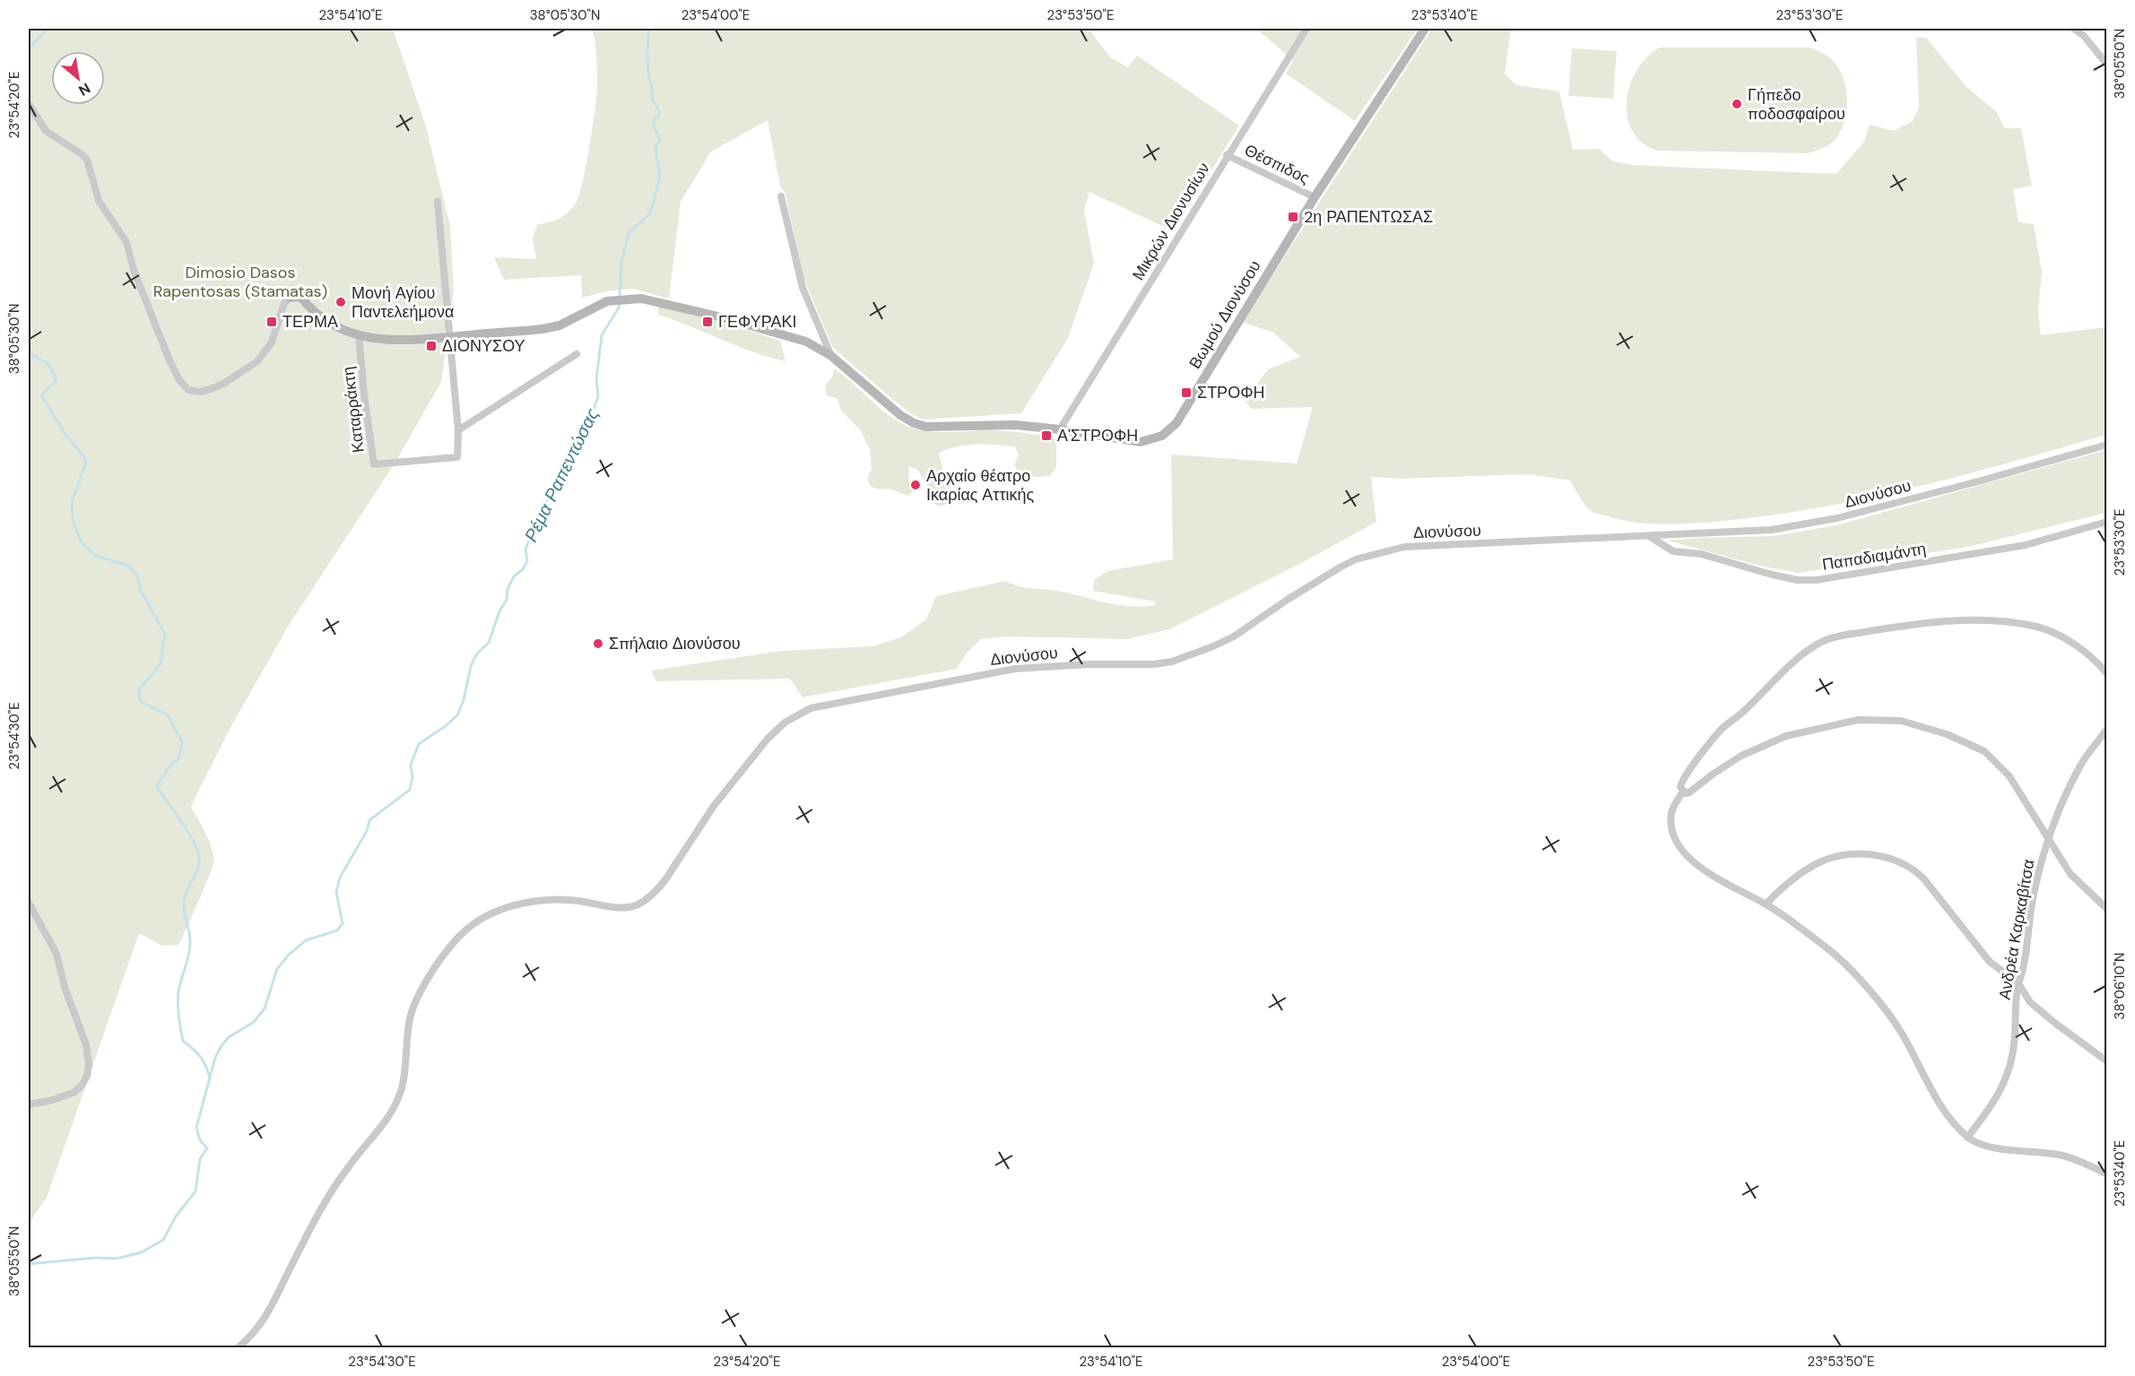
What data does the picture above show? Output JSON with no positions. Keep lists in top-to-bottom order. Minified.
{"streets":{"street":["Θέσπιδος","Μικρών Διονυσίων","Βωμού Διονύσου","Καταρράκτη","Διονύσου","Παπαδιαμάντη","Ανδρέα Καρκαβίτσα"]},"crossings":[["Θέσπιδος","Μικρών Διονυσίων"],["Θέσπιδος","Βωμού Διονύσου"],["Μικρών Διονυσίων","Βωμού Διονύσου"],["Βωμού Διονύσου","Καταρράκτη"],["Διονύσου","Παπαδιαμάντη"]],"water":["Ρέμα Ραπεντώσας"],"parks":["Dimosio Dasos Rapentosas (Stamatas)"],"places":{"other":["Γήπεδο ποδοσφαίρου","Μονή Αγίου Παντελεήμονα","Αρχαίο θέατρο Ικαρίας Αττικής","Σπήλαιο Διονύσου"],"transit":["2η ΡΑΠΕΝΤΩΣΑΣ","ΤΕΡΜΑ","ΓΕΦΥΡΑΚΙ","ΔΙΟΝΥΣΟΥ","ΣΤΡΟΦΗ","Α'ΣΤΡΟΦΗ"]},"north":"bottom right","coordinates":["23°54'10\"E","38°05'30\"N","23°54'00\"E","23°53'50\"E","23°53'40\"E","23°53'30\"E","38°05'50\"N","23°54'20\"E","23°54'30\"E","38°06'10\"N"]}
